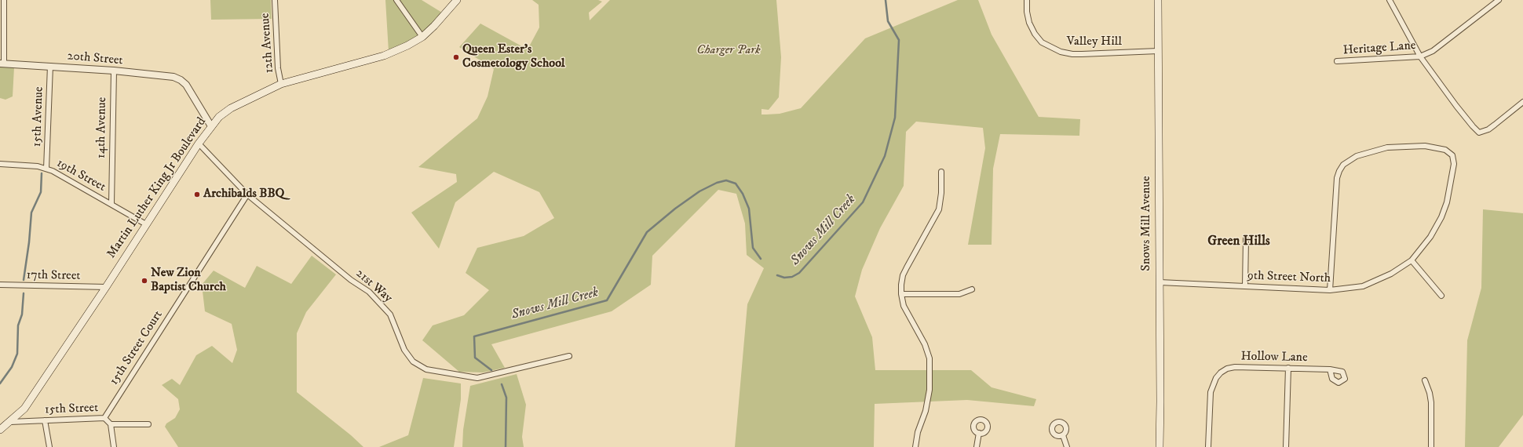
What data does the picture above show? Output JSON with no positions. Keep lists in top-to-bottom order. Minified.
{"streets":{"main road":["Martin Luther King Jr Boulevard","Snows Mill Avenue"],"street":["Valley Hill","12th Avenue","Heritage Lane","20th Street","15th Avenue","14th Avenue","19th Street","17th Street","9th Street North","21st Way","15th Street Court","Hollow Lane","15th Street"]},"crossings":[["Valley Hill","Snows Mill Avenue"],["12th Avenue","Martin Luther King Jr Boulevard"],["20th Street","15th Avenue"],["20th Street","14th Avenue"],["20th Street","Martin Luther King Jr Boulevard"],["15th Avenue","19th Street"],["14th Avenue","19th Street"],["19th Street","Martin Luther King Jr Boulevard"],["Martin Luther King Jr Boulevard","17th Street"],["Martin Luther King Jr Boulevard","21st Way"],["Martin Luther King Jr Boulevard","15th Street"],["Snows Mill Avenue","9th Street North"],["21st Way","15th Street Court"],["15th Street Court","15th Street"]],"districts":["Green Hills"],"water":["Snows Mill Creek"],"parks":["Charger Park"],"places":["Queen Ester's Cosmetology School","Archibalds BBQ","New Zion Baptist Church"]}
